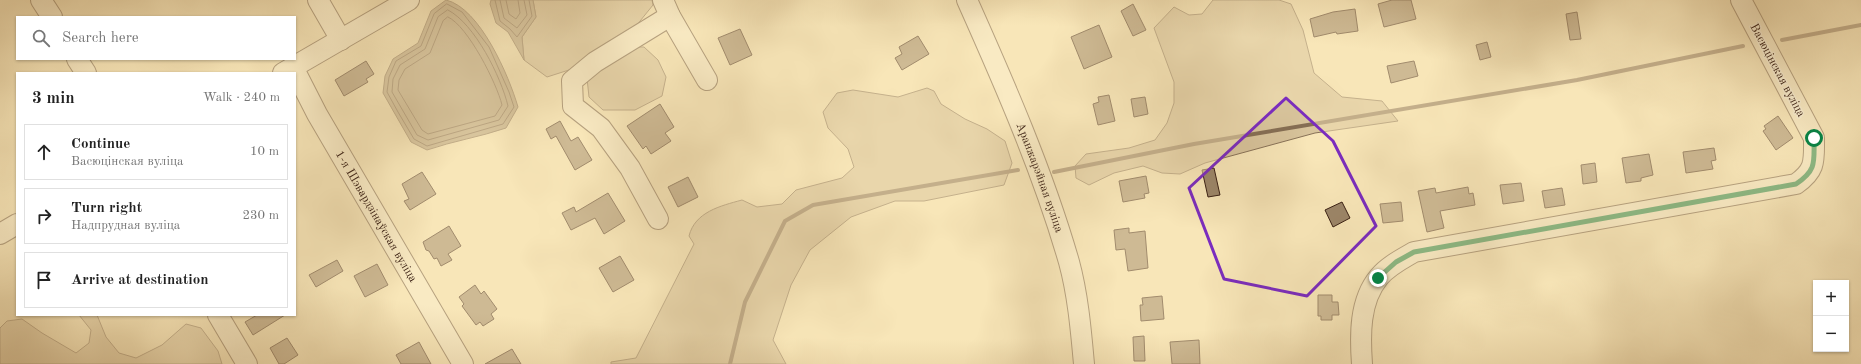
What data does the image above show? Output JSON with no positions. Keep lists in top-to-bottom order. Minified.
{"streets":{"street":["Васюцінская вуліца","Аранжарэйная вуліца","1-я Шэвардзінаўская вуліца"]},"page":{"search":"Search here","heading":["3 min","Walk · 240 m"],"list":[["Continue","Васюцінская вуліца","10 m"],["Turn right","Надпрудная вуліца","230 m"],"Arrive at destination"],"map_buttons":["+","−"]}}
